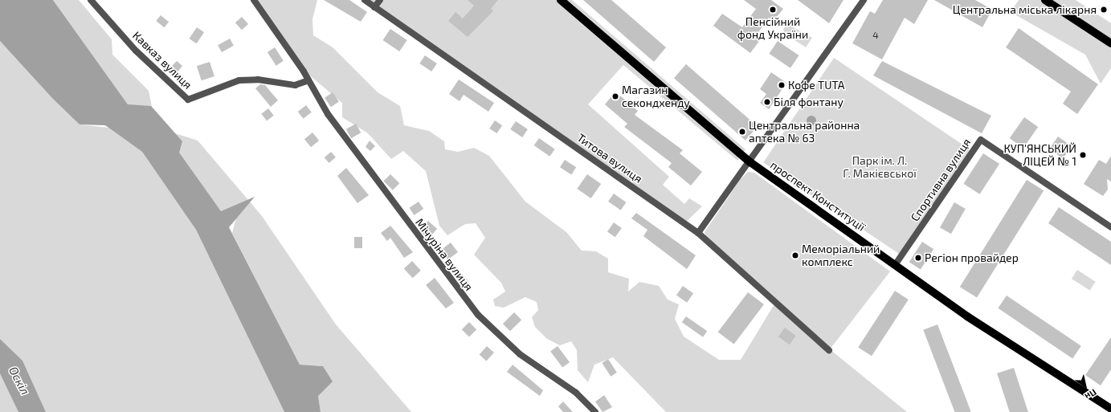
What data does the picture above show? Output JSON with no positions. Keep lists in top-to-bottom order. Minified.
{"streets":{"main road":["проспект Конституції"],"street":["Кавказ вулиця","Титова вулиця","Спортивна вулиця","Мічуріна вулиця"]},"crossings":[["Кавказ вулиця","Мічуріна вулиця"],["Спортивна вулиця","проспект Конституції"]],"water":["Оскіл"],"parks":["Парк ім. Л. Г. Макієвської"],"places":["Пенсійний фонд України","Центральна міська лікарня","Кофе TUTA","Магазин секондхенду","Біля фонтану","Центральна районна аптека № 63","КУП'ЯНСЬКИЙ ЛІЦЕЙ № 1","Меморіальний комплекс","Регіон провайдер"],"house_numbers":["4"],"north":"bottom right"}
